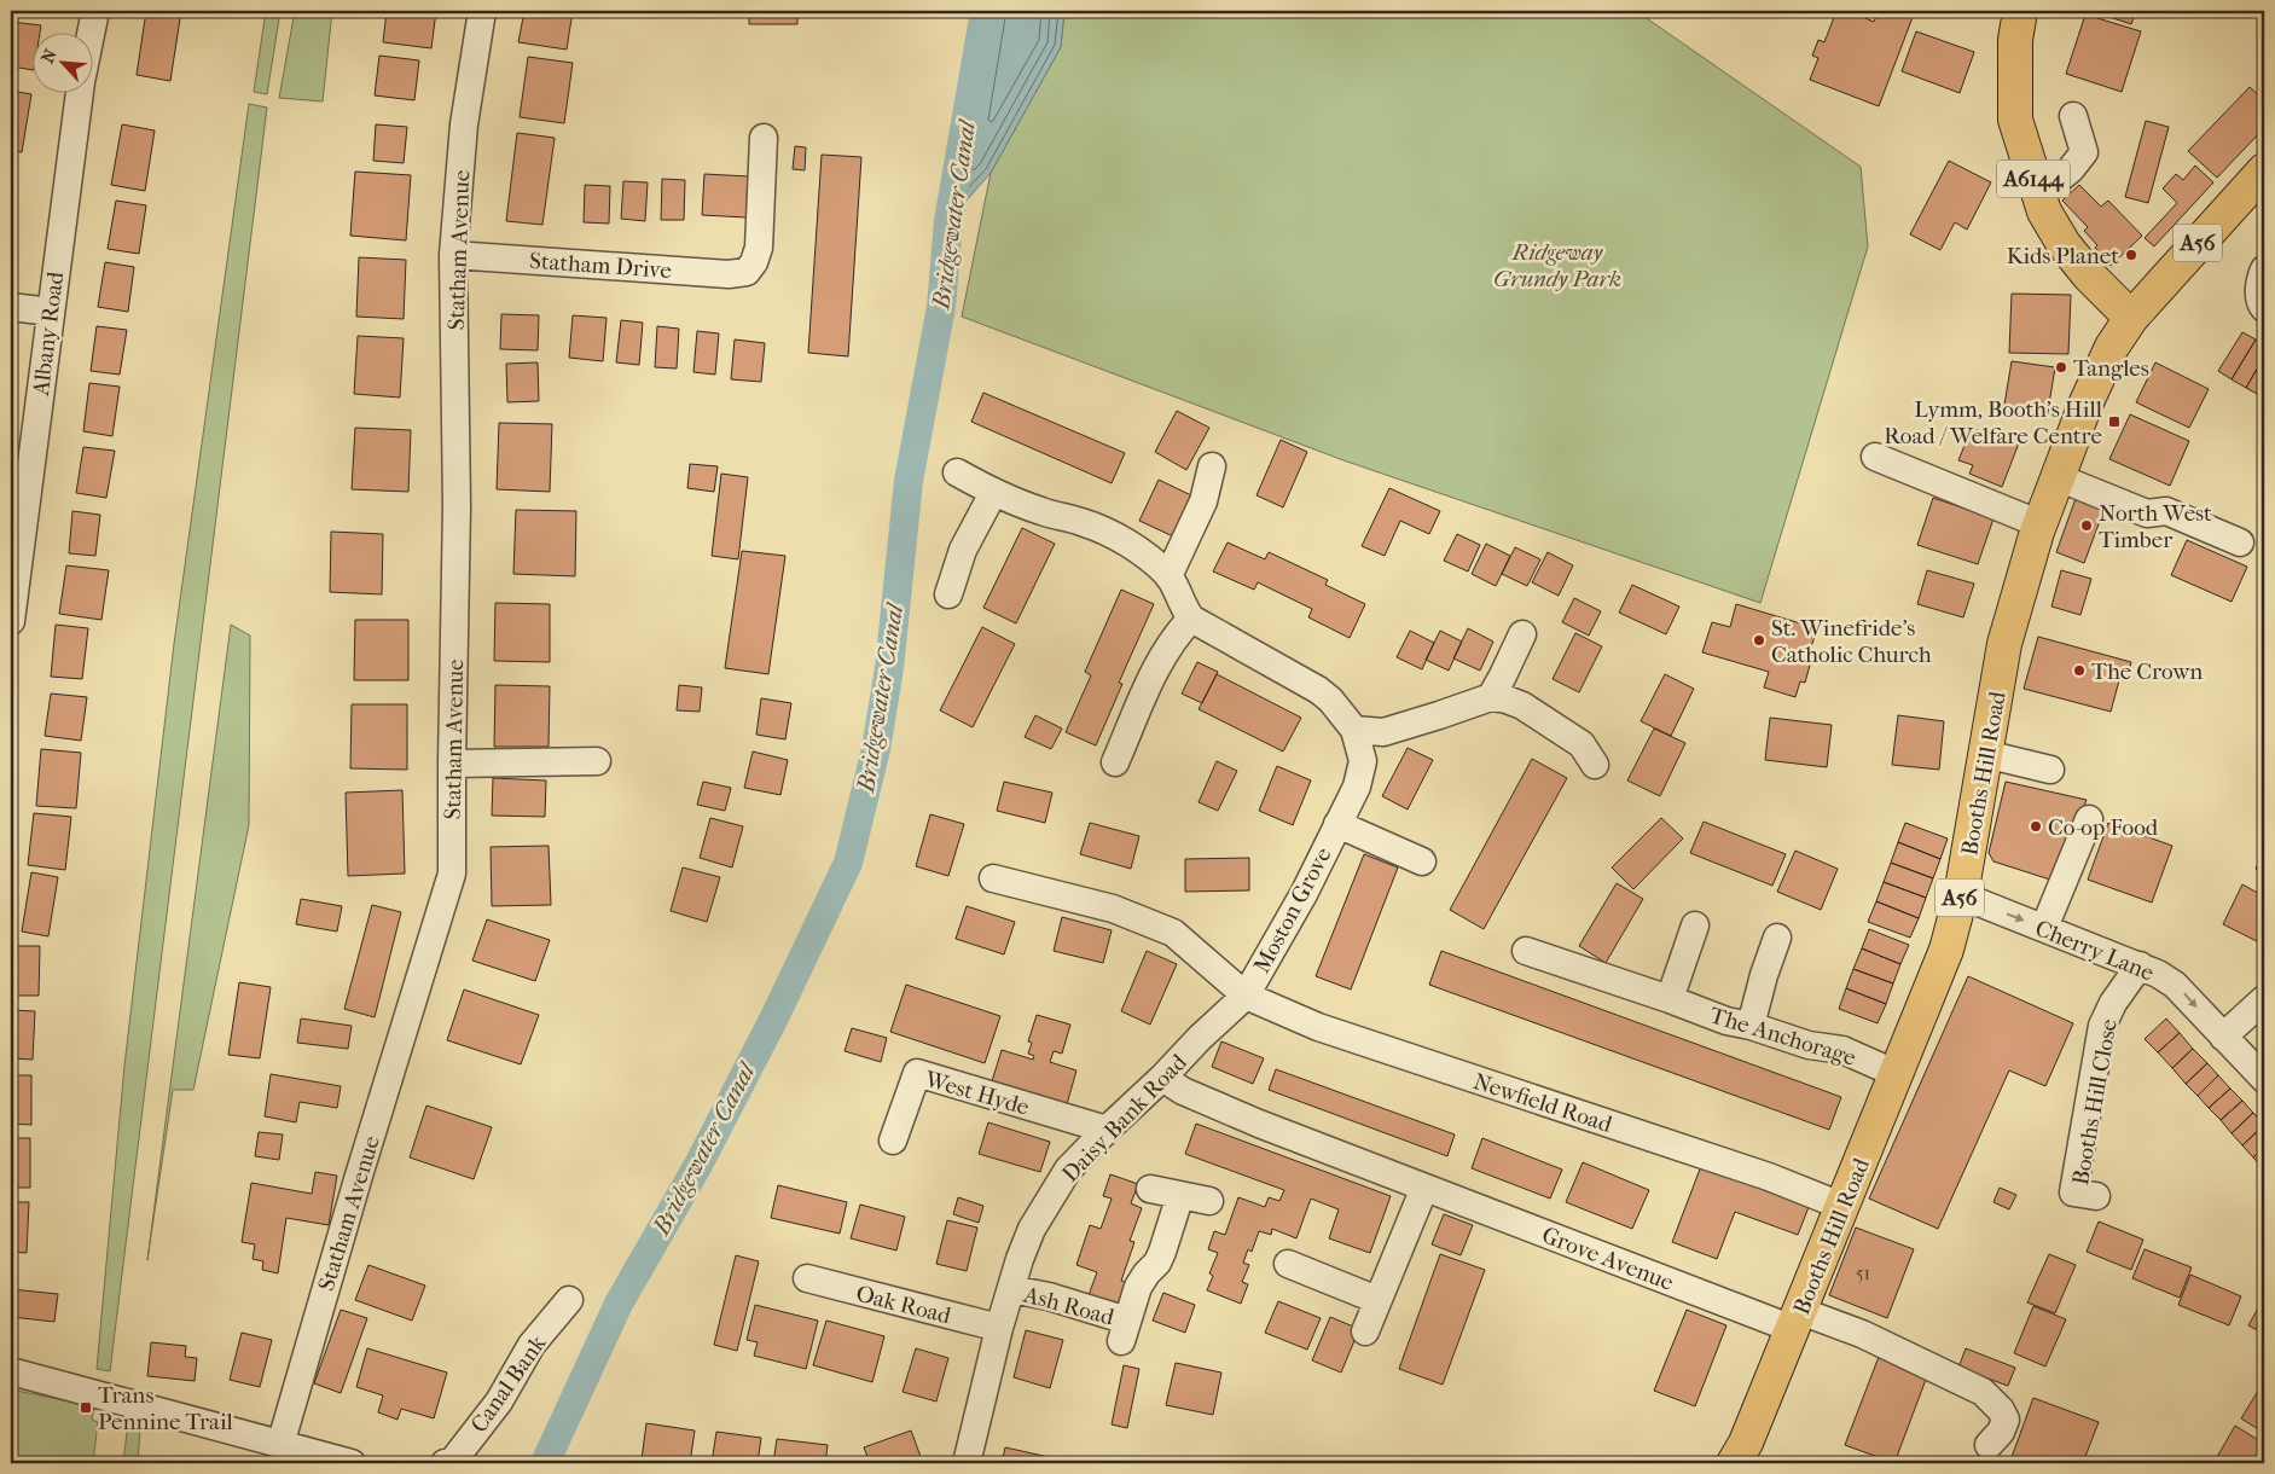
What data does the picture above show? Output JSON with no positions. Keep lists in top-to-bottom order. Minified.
{"streets":{"main road":["A6144","A56","Booths Hill Road"],"street":["Statham Avenue","Statham Drive","Albany Road","Moston Grove","Cherry Lane","The Anchorage","West Hyde","Newfield Road","Booths Hill Close","Daisy Bank Road","Grove Avenue","Oak Road","Ash Road","Canal Bank"]},"crossings":[["A6144","A56"],["A6144","Booths Hill Road"],["A56","Booths Hill Road"],["Statham Avenue","Statham Drive"],["Booths Hill Road","Cherry Lane"],["Booths Hill Road","The Anchorage"],["Booths Hill Road","Newfield Road"],["Booths Hill Road","Grove Avenue"],["Moston Grove","Newfield Road"],["Moston Grove","Daisy Bank Road"],["Cherry Lane","Booths Hill Close"],["West Hyde","Daisy Bank Road"],["Newfield Road","Daisy Bank Road"],["Daisy Bank Road","Grove Avenue"],["Daisy Bank Road","Oak Road"],["Daisy Bank Road","Ash Road"]],"one_way":["Cherry Lane"],"water":["Bridgewater Canal"],"parks":["Ridgeway Grundy Park"],"places":{"other":["Kids Planet","Tangles","North West Timber","St. Winefride's Catholic Church","The Crown","Co-op Food"],"transit":["Lymm, Booth's Hill Road / Welfare Centre","Trans Pennine Trail"]},"house_numbers":["51"],"north":"top left"}
